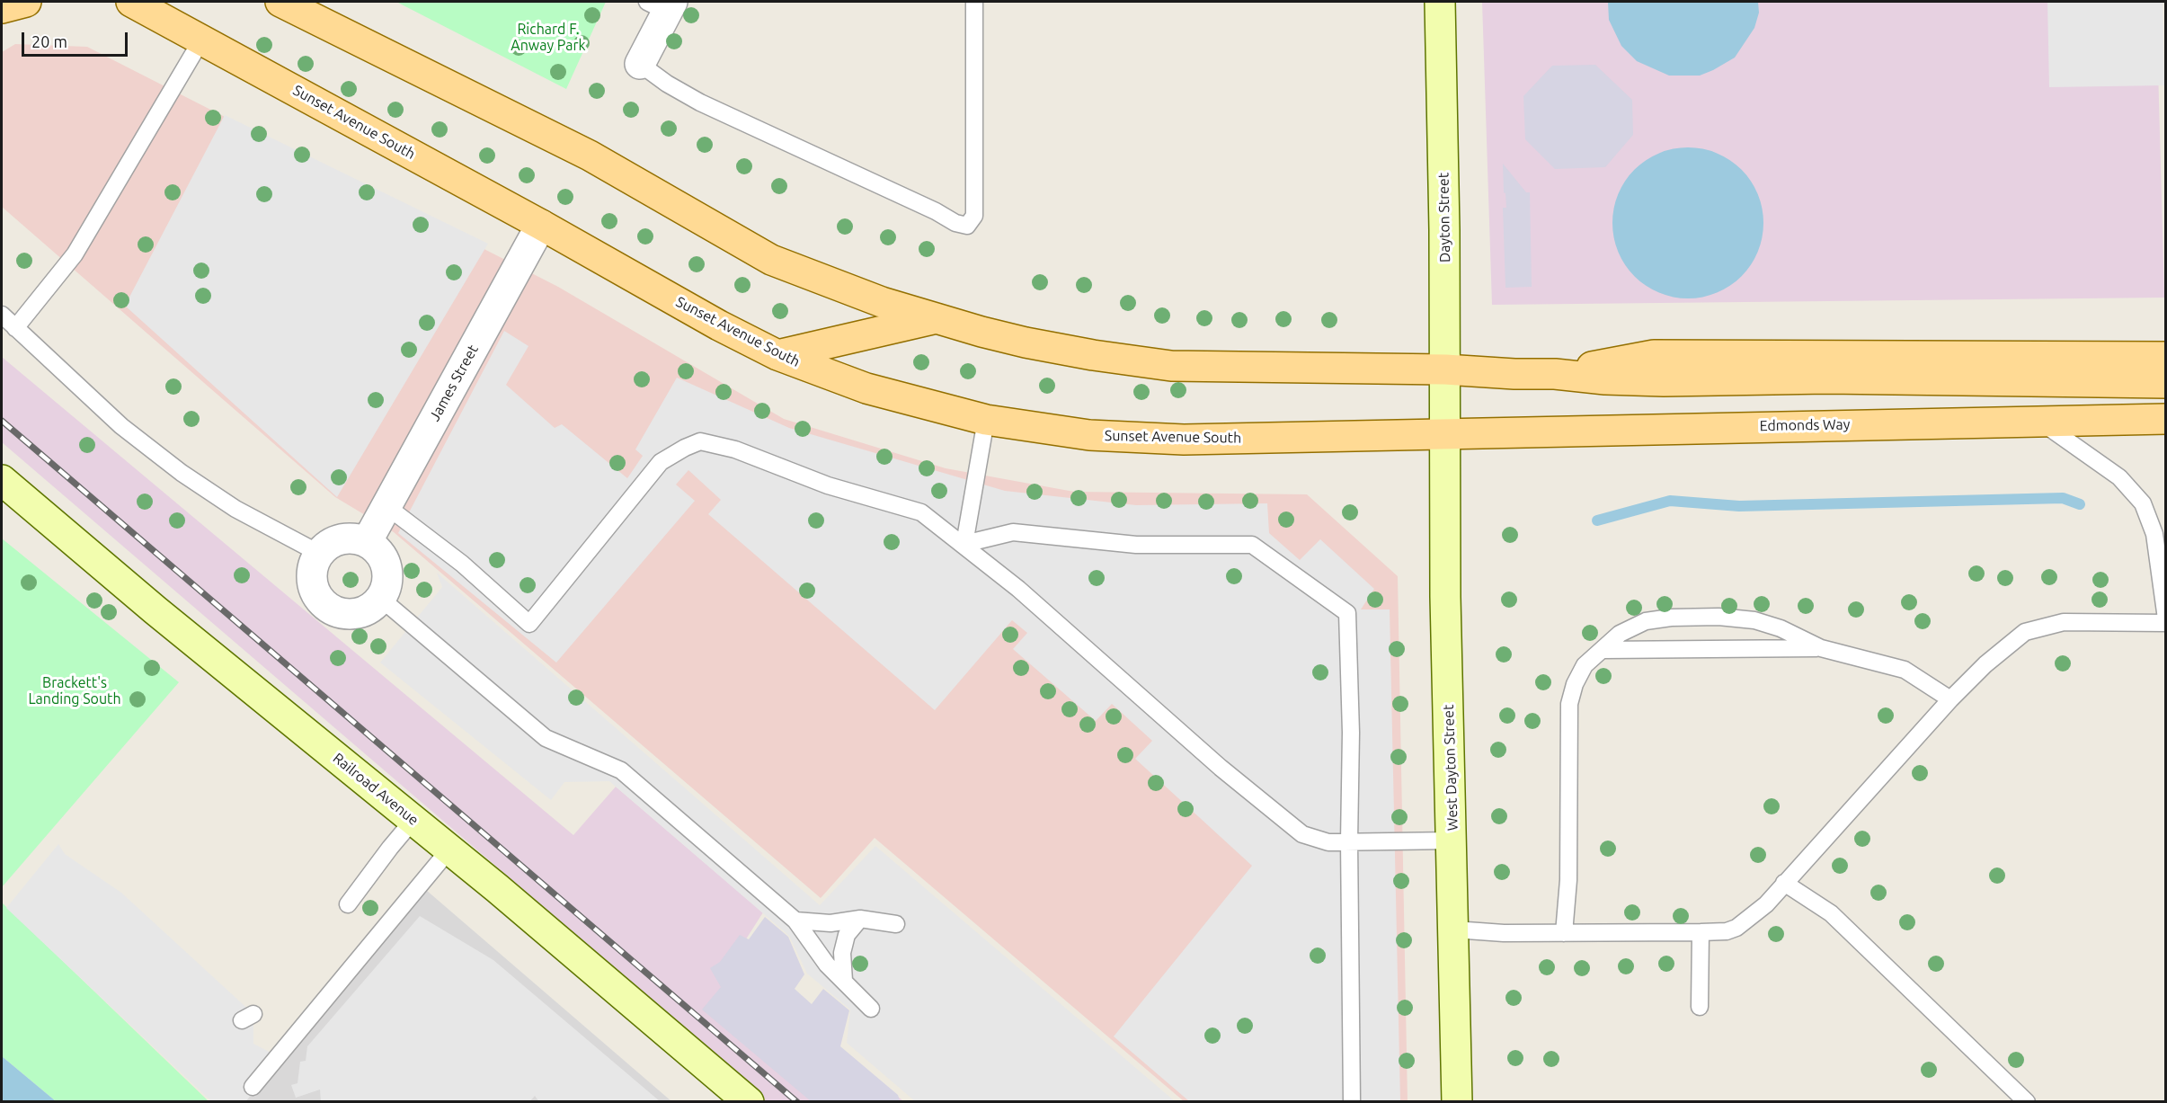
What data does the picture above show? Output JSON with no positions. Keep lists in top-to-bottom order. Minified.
{"streets":{"main road":["Sunset Avenue South","Edmonds Way"],"street":["Dayton Street","James Street","West Dayton Street","Railroad Avenue"]},"crossings":[["Sunset Avenue South","Dayton Street"],["Sunset Avenue South","James Street"],["Sunset Avenue South","Edmonds Way"],["Sunset Avenue South","West Dayton Street"],["Dayton Street","Edmonds Way"],["Dayton Street","West Dayton Street"],["Edmonds Way","West Dayton Street"]],"parks":["Richard F. Anway Park","Brackett's Landing South"],"scale_bar":"20 m"}
